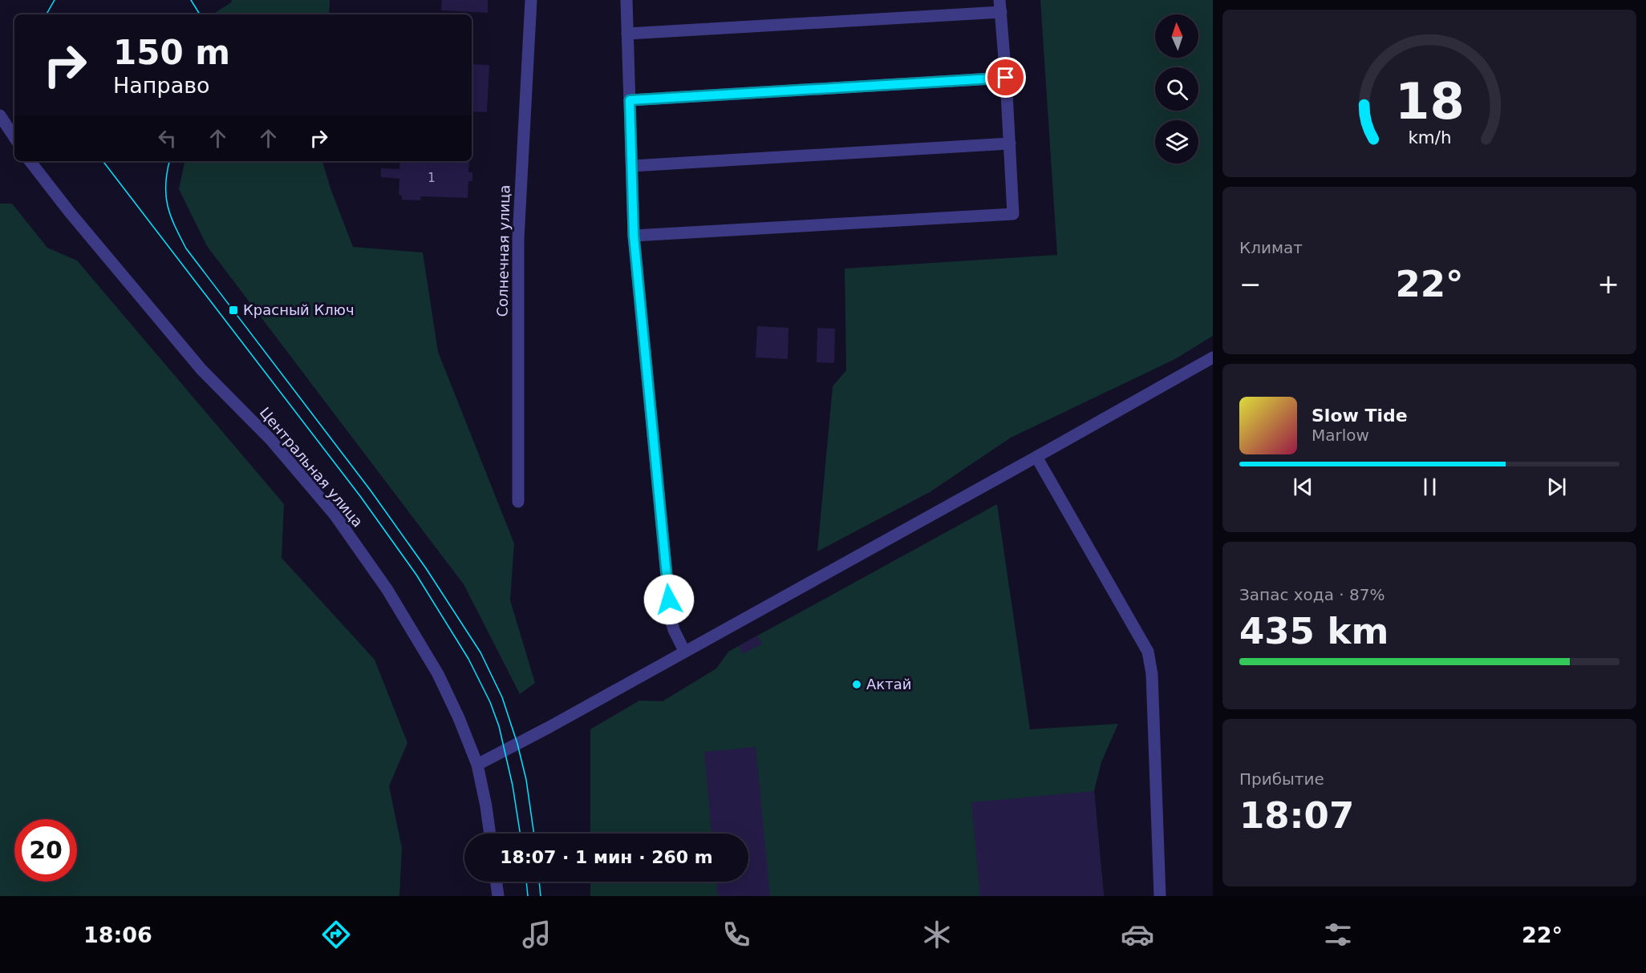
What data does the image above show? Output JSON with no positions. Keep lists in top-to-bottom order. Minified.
{"streets":{"street":["Солнечная улица","Центральная улица"]},"places":{"transit":["Красный Ключ"],"other":["Актай"]},"house_numbers":["1"],"north":"top","page":{"turn":["150 m","Направо"],"tile":["Климат",["Запас хода · 87%","435 km"],["Прибытие","18:07"]],"heat":["−","22°","+"],"song":["Slow Tide","Marlow"],"limit":"20","trip":"18:07 · 1 мин · 260 m","tabs":["18:06","22°"],"gauge":["18","km/h"]}}
